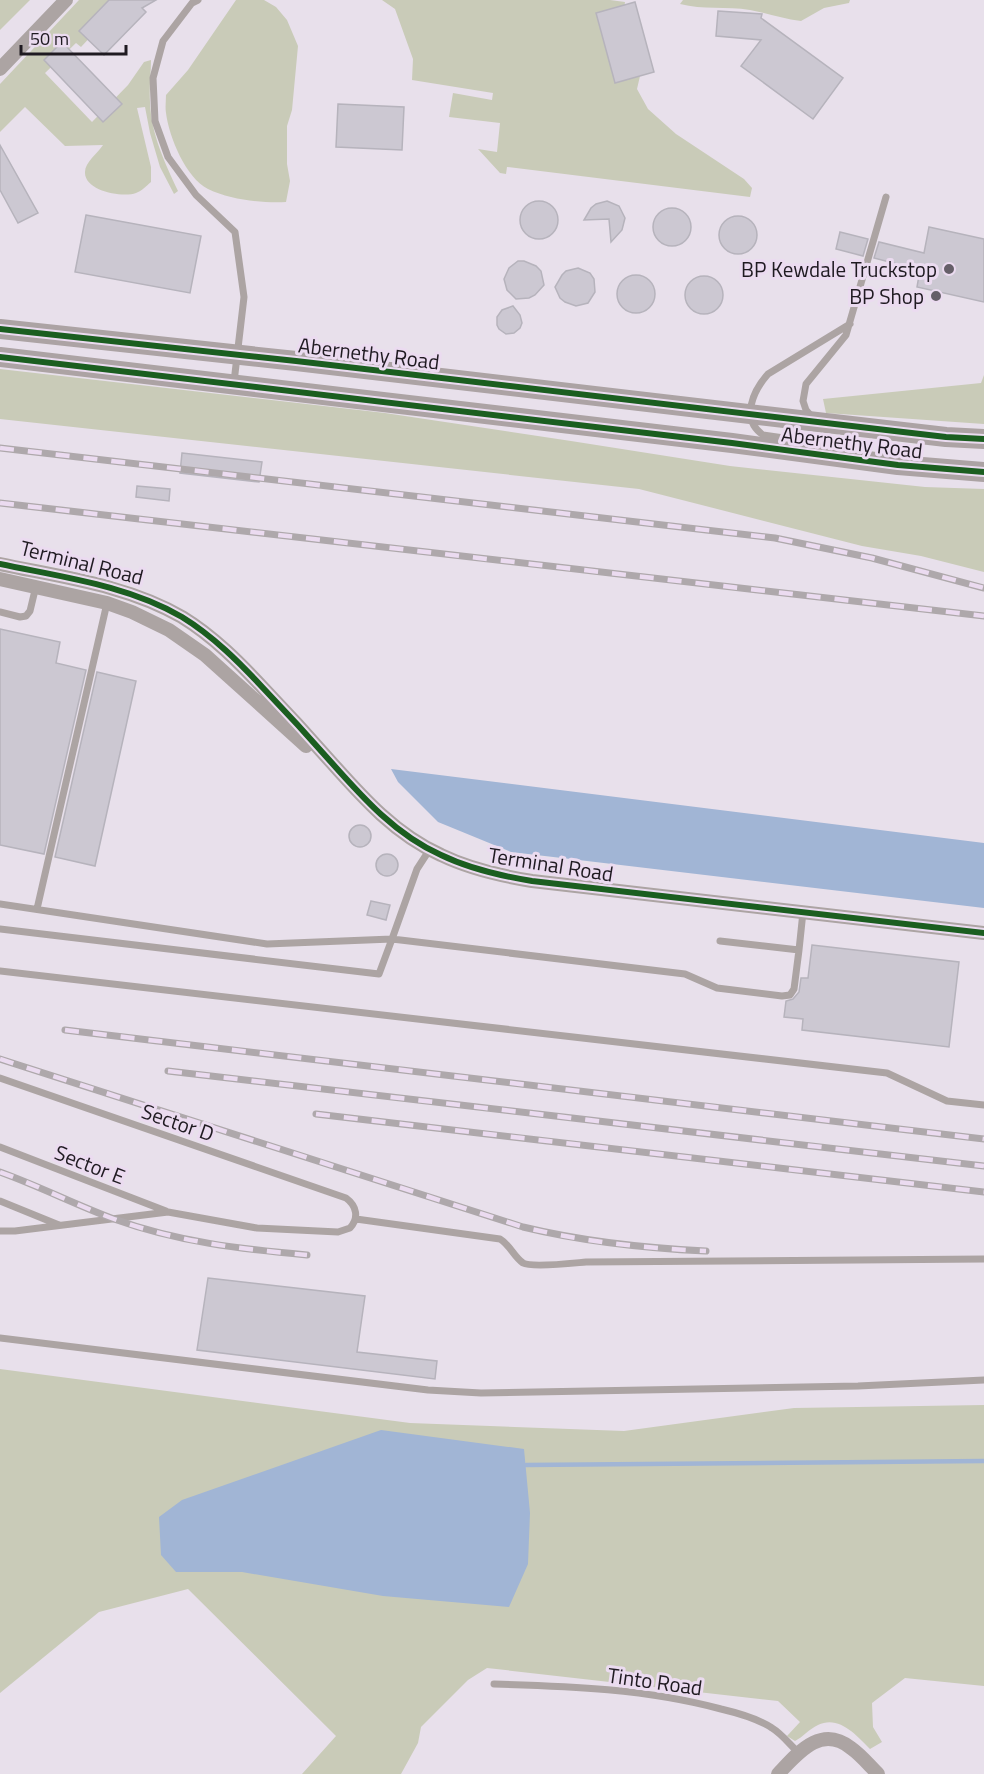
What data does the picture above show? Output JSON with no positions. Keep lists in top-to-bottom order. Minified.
{"streets":{"main road":["Abernethy Road"],"street":["Terminal Road"],"lane":["Sector D","Sector E","Tinto Road"]},"places":["BP Kewdale Truckstop","BP Shop"],"scale_bar":"50 m"}
